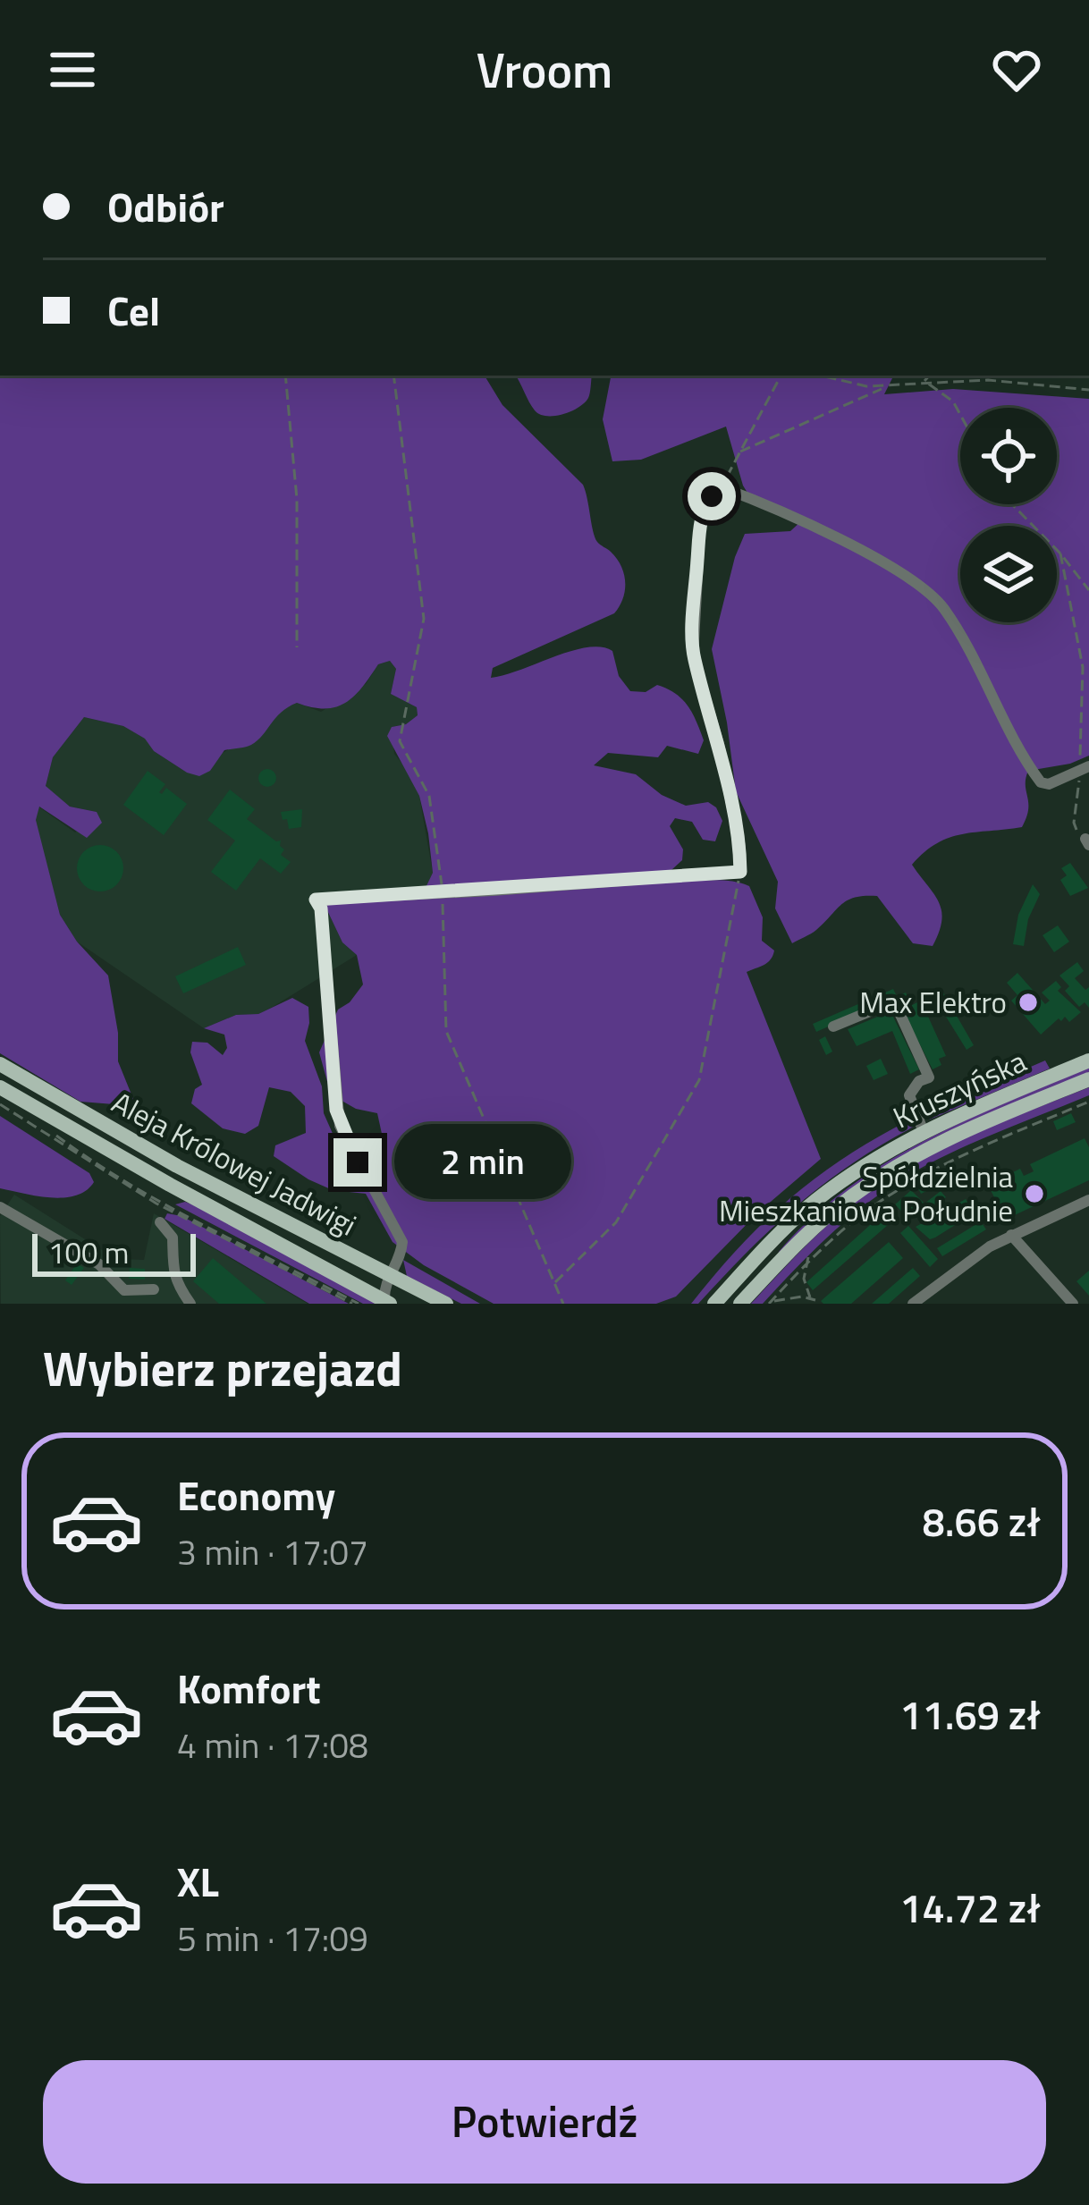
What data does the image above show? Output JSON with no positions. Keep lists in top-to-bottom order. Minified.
{"streets":{"main road":["Kruszyńska","Aleja Królowej Jadwigi"]},"places":["Max Elektro","Spółdzielnia Mieszkaniowa Południe"],"scale_bar":"100 m","page":{"header":"Vroom","banner":["Odbiór","Cel"],"bubble":"2 min","scale":"100 m","heading":"Wybierz przejazd","list":[{"name":"Economy","note":"3 min · 17:07","value":"8.66 zł"},{"name":"Komfort","note":"4 min · 17:08","value":"11.69 zł"},{"name":"XL","note":"5 min · 17:09","value":"14.72 zł"}],"buttons":"Potwierdź"}}
